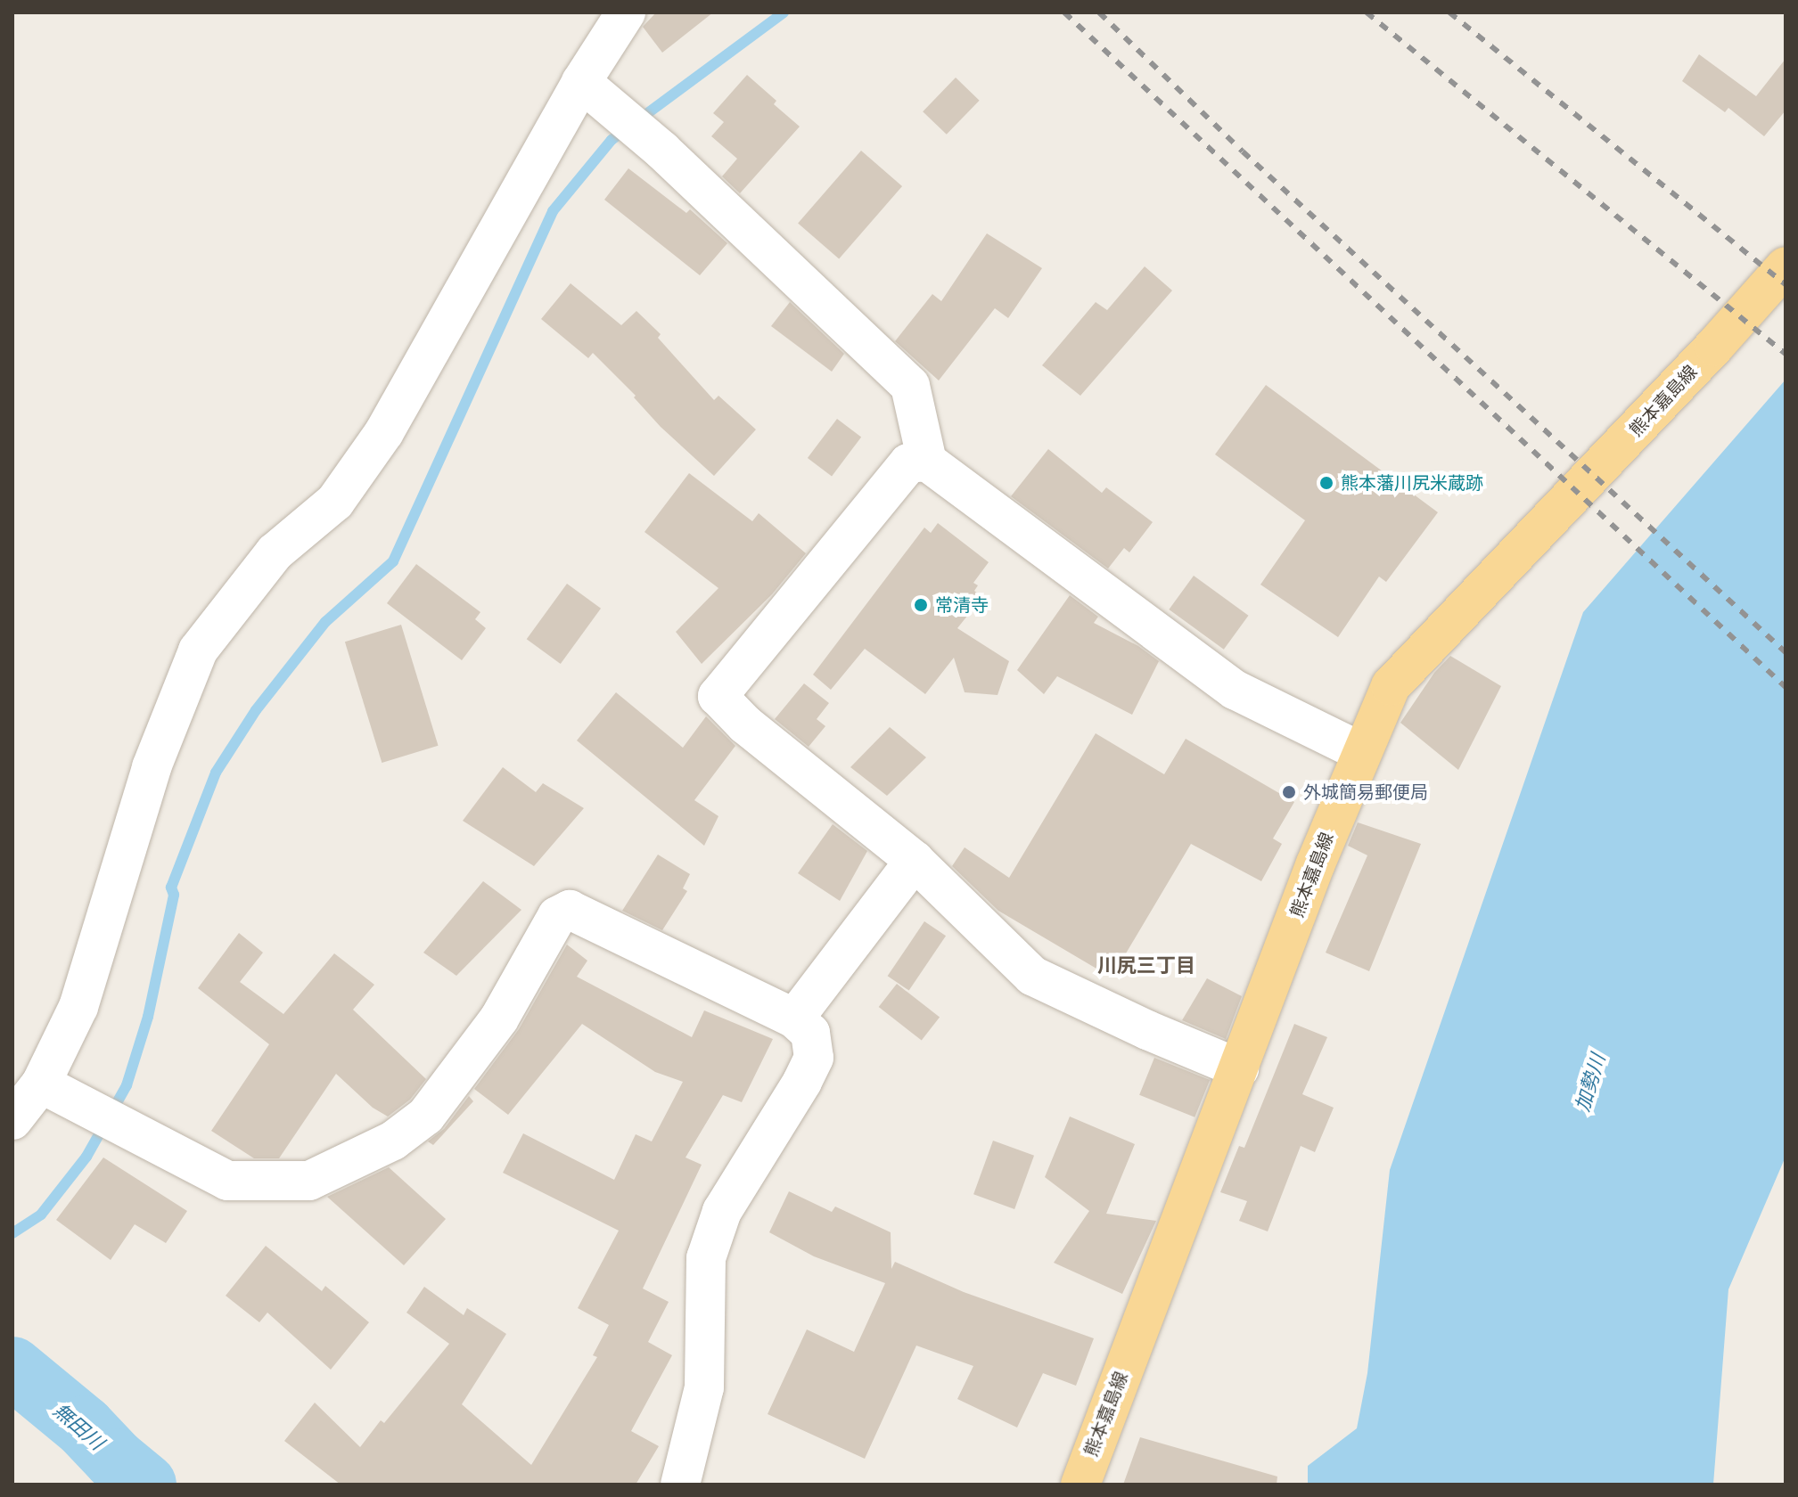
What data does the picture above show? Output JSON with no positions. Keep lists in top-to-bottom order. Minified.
{"streets":{"main road":["熊本嘉島線"]},"districts":["川尻三丁目"],"water":["加勢川","無田川"],"places":["熊本藩川尻米蔵跡","常清寺","外城簡易郵便局"]}
